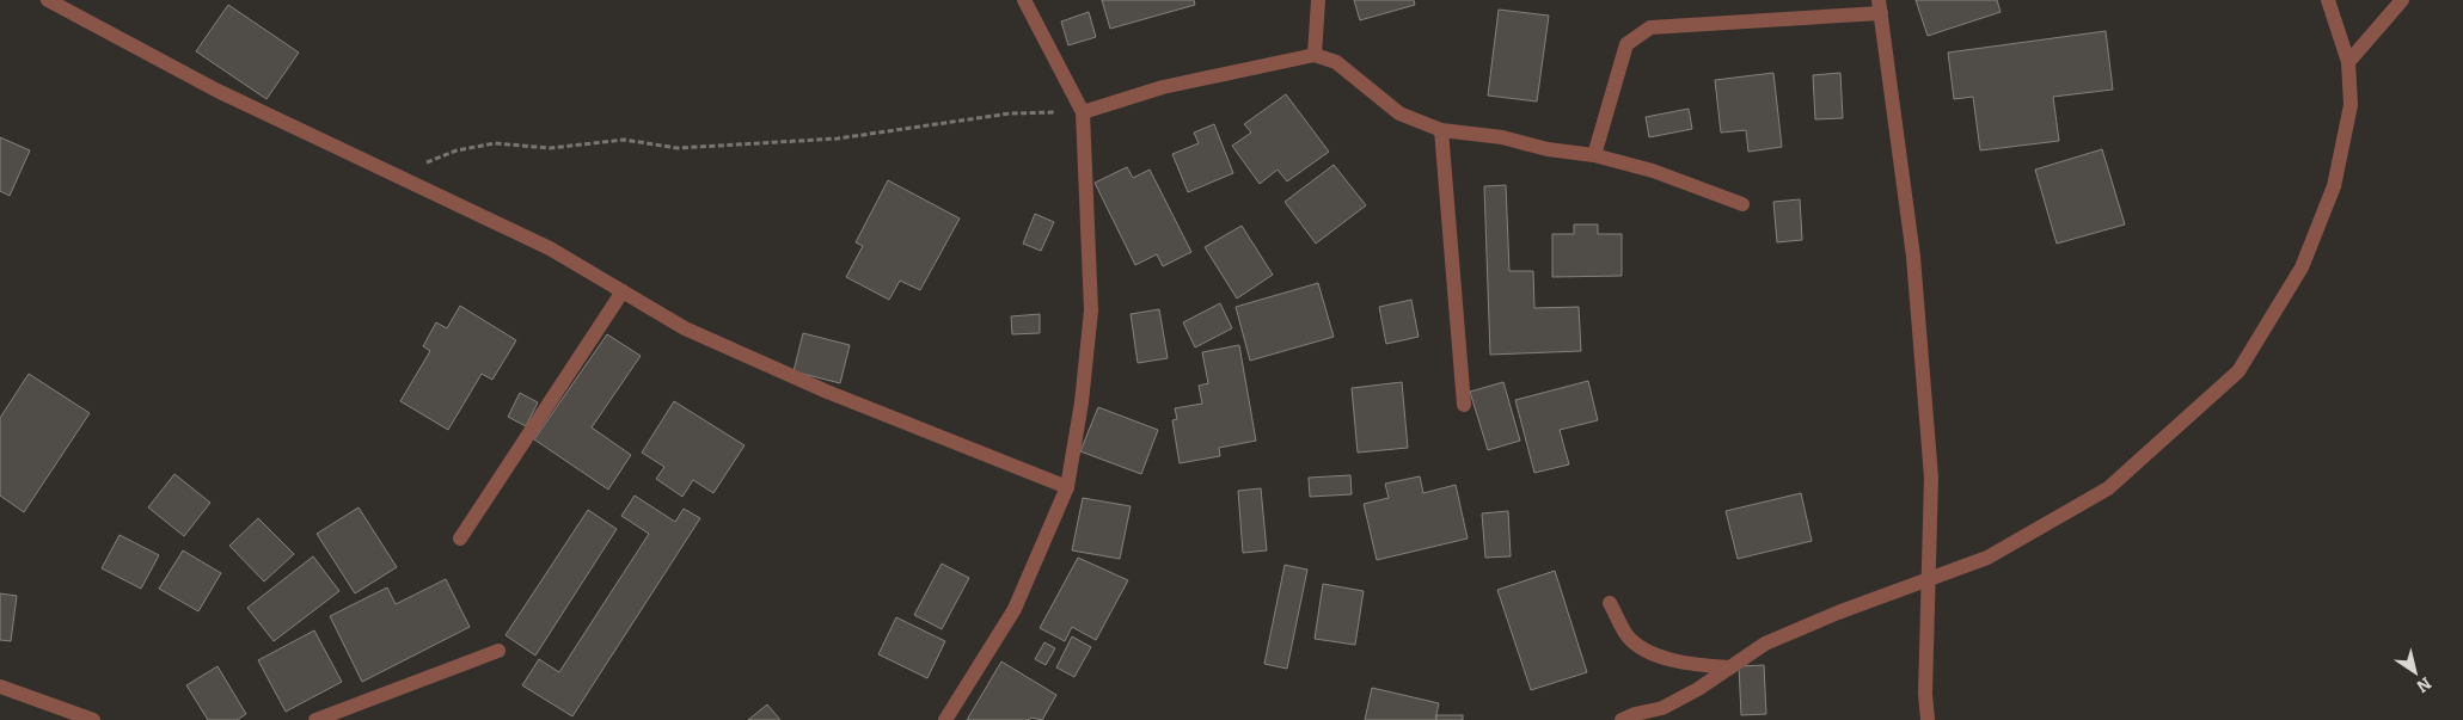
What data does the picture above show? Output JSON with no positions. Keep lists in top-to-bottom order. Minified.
{"north":"bottom right"}
